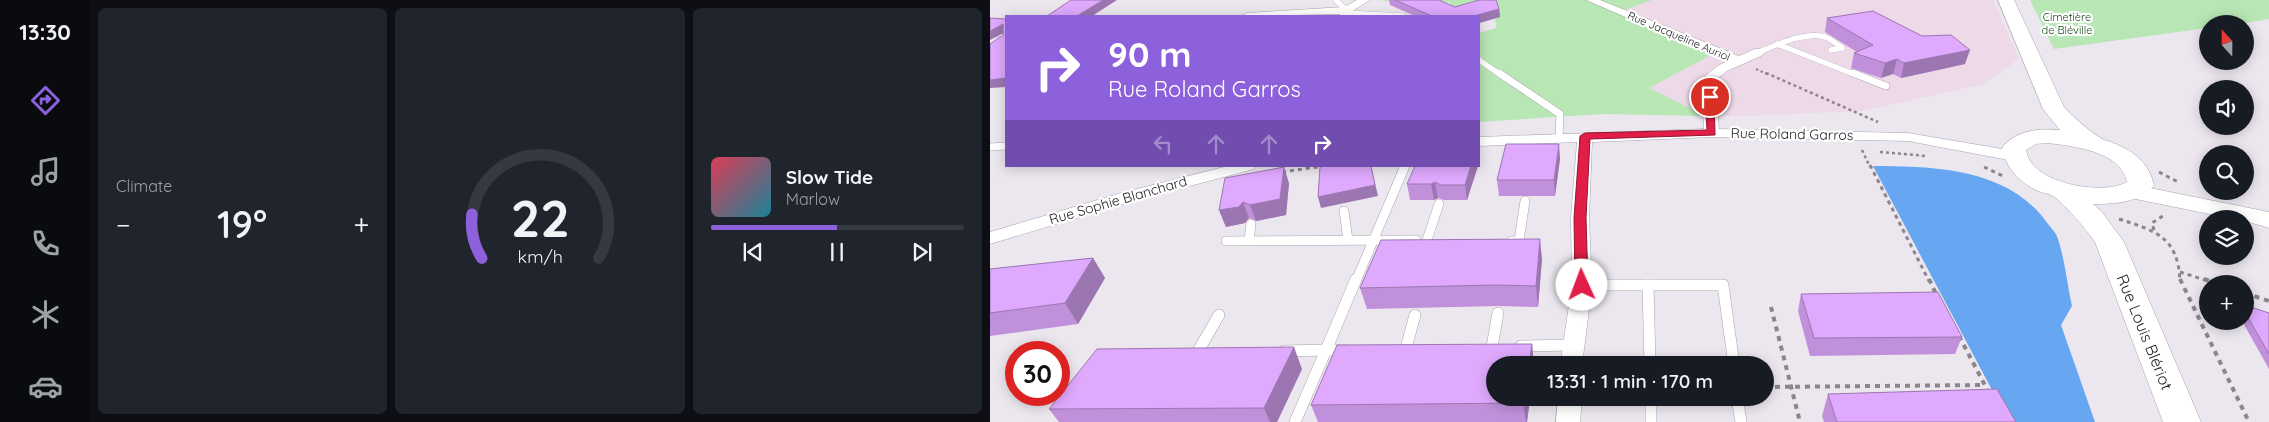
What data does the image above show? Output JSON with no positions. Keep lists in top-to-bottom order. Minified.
{"streets":{"main road":["Rue Louis Blériot"],"street":["Rue Jacqueline Auriol","Rue Roland Garros","Rue Sophie Blanchard"]},"crossings":[["Rue Jacqueline Auriol","Rue Roland Garros"]],"parks":["Cimetière de Bléville"],"north":"top","page":{"tabs":"13:30","tile":"Climate","map_buttons":"+","turn":["90 m","Rue Roland Garros"],"song":["Slow Tide","Marlow"],"heat":["−","19°","+"],"limit":"30","trip":"13:31 · 1 min · 170 m","gauge":["22","km/h"]}}
